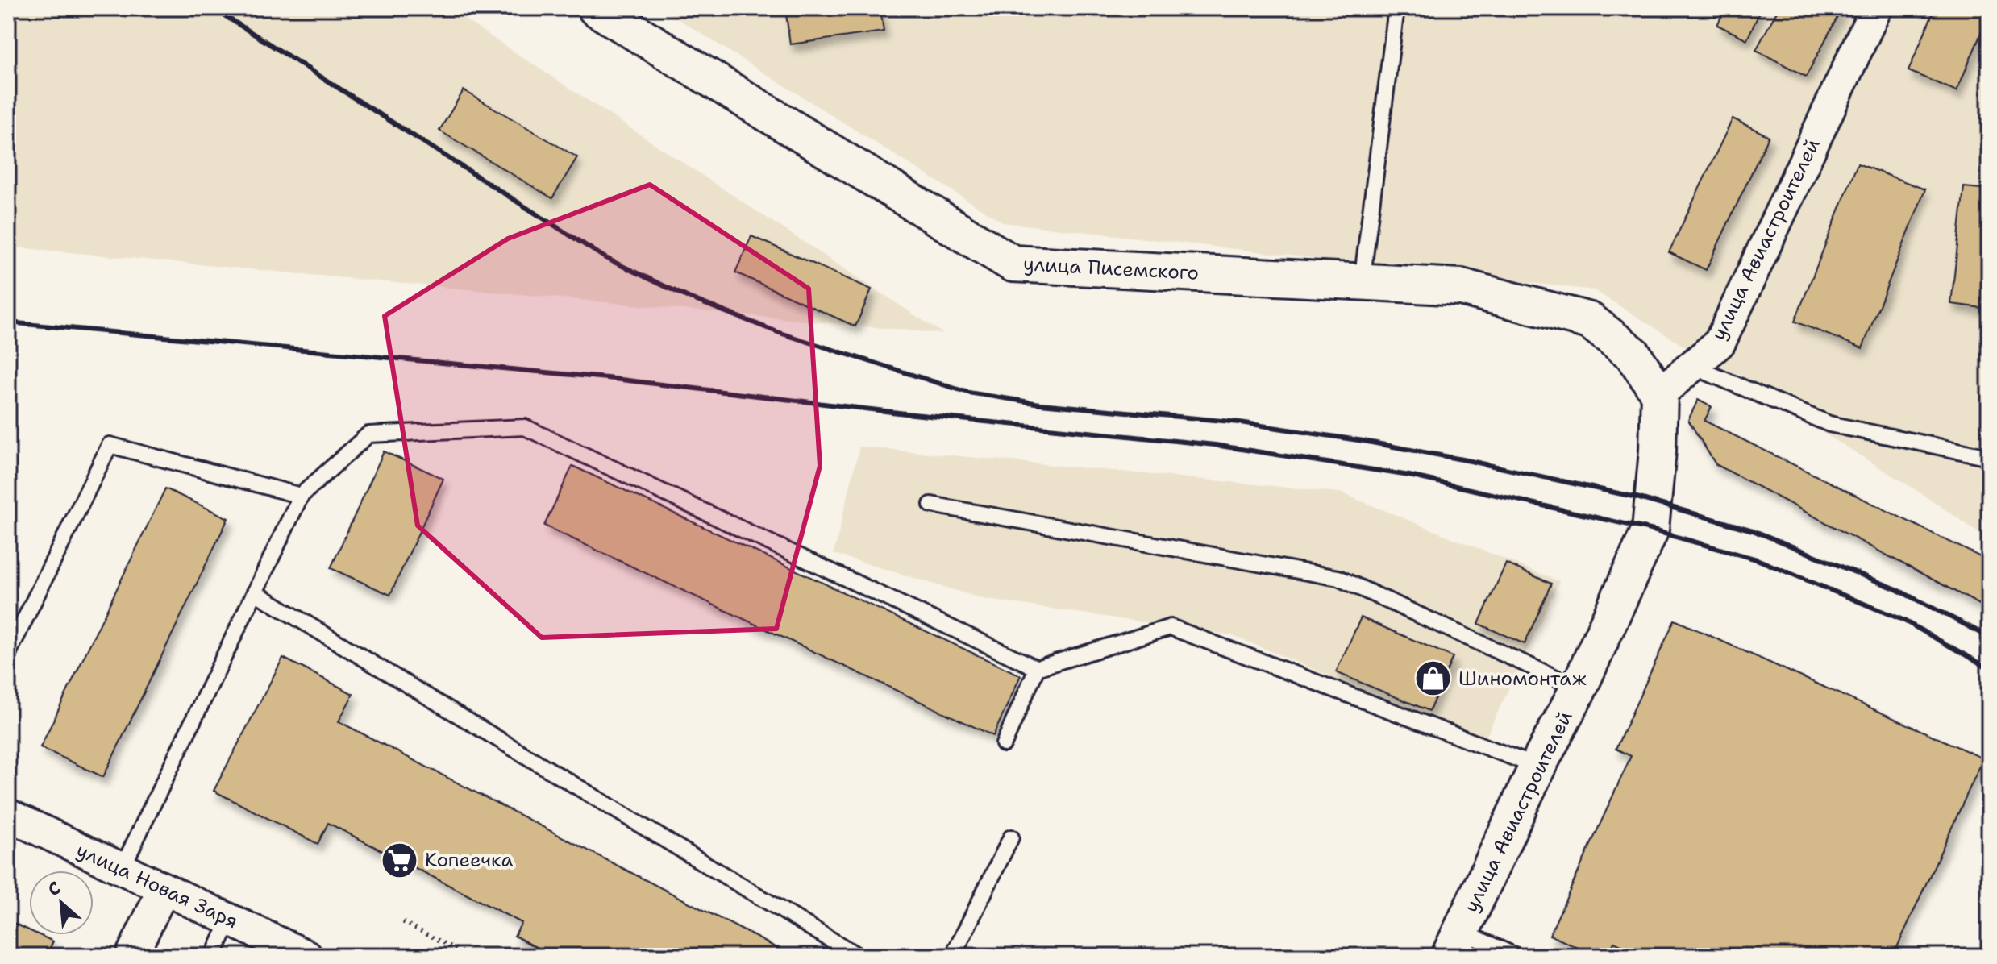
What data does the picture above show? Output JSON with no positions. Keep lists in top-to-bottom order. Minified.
{"streets":{"street":["улица Авиастроителей","улица Писемского","улица Новая Заря"]},"crossings":[["улица Авиастроителей","улица Писемского"]],"places":{"shop":["Шиномонтаж"],"supermarket":["Копеечка"]},"north":"top left"}
